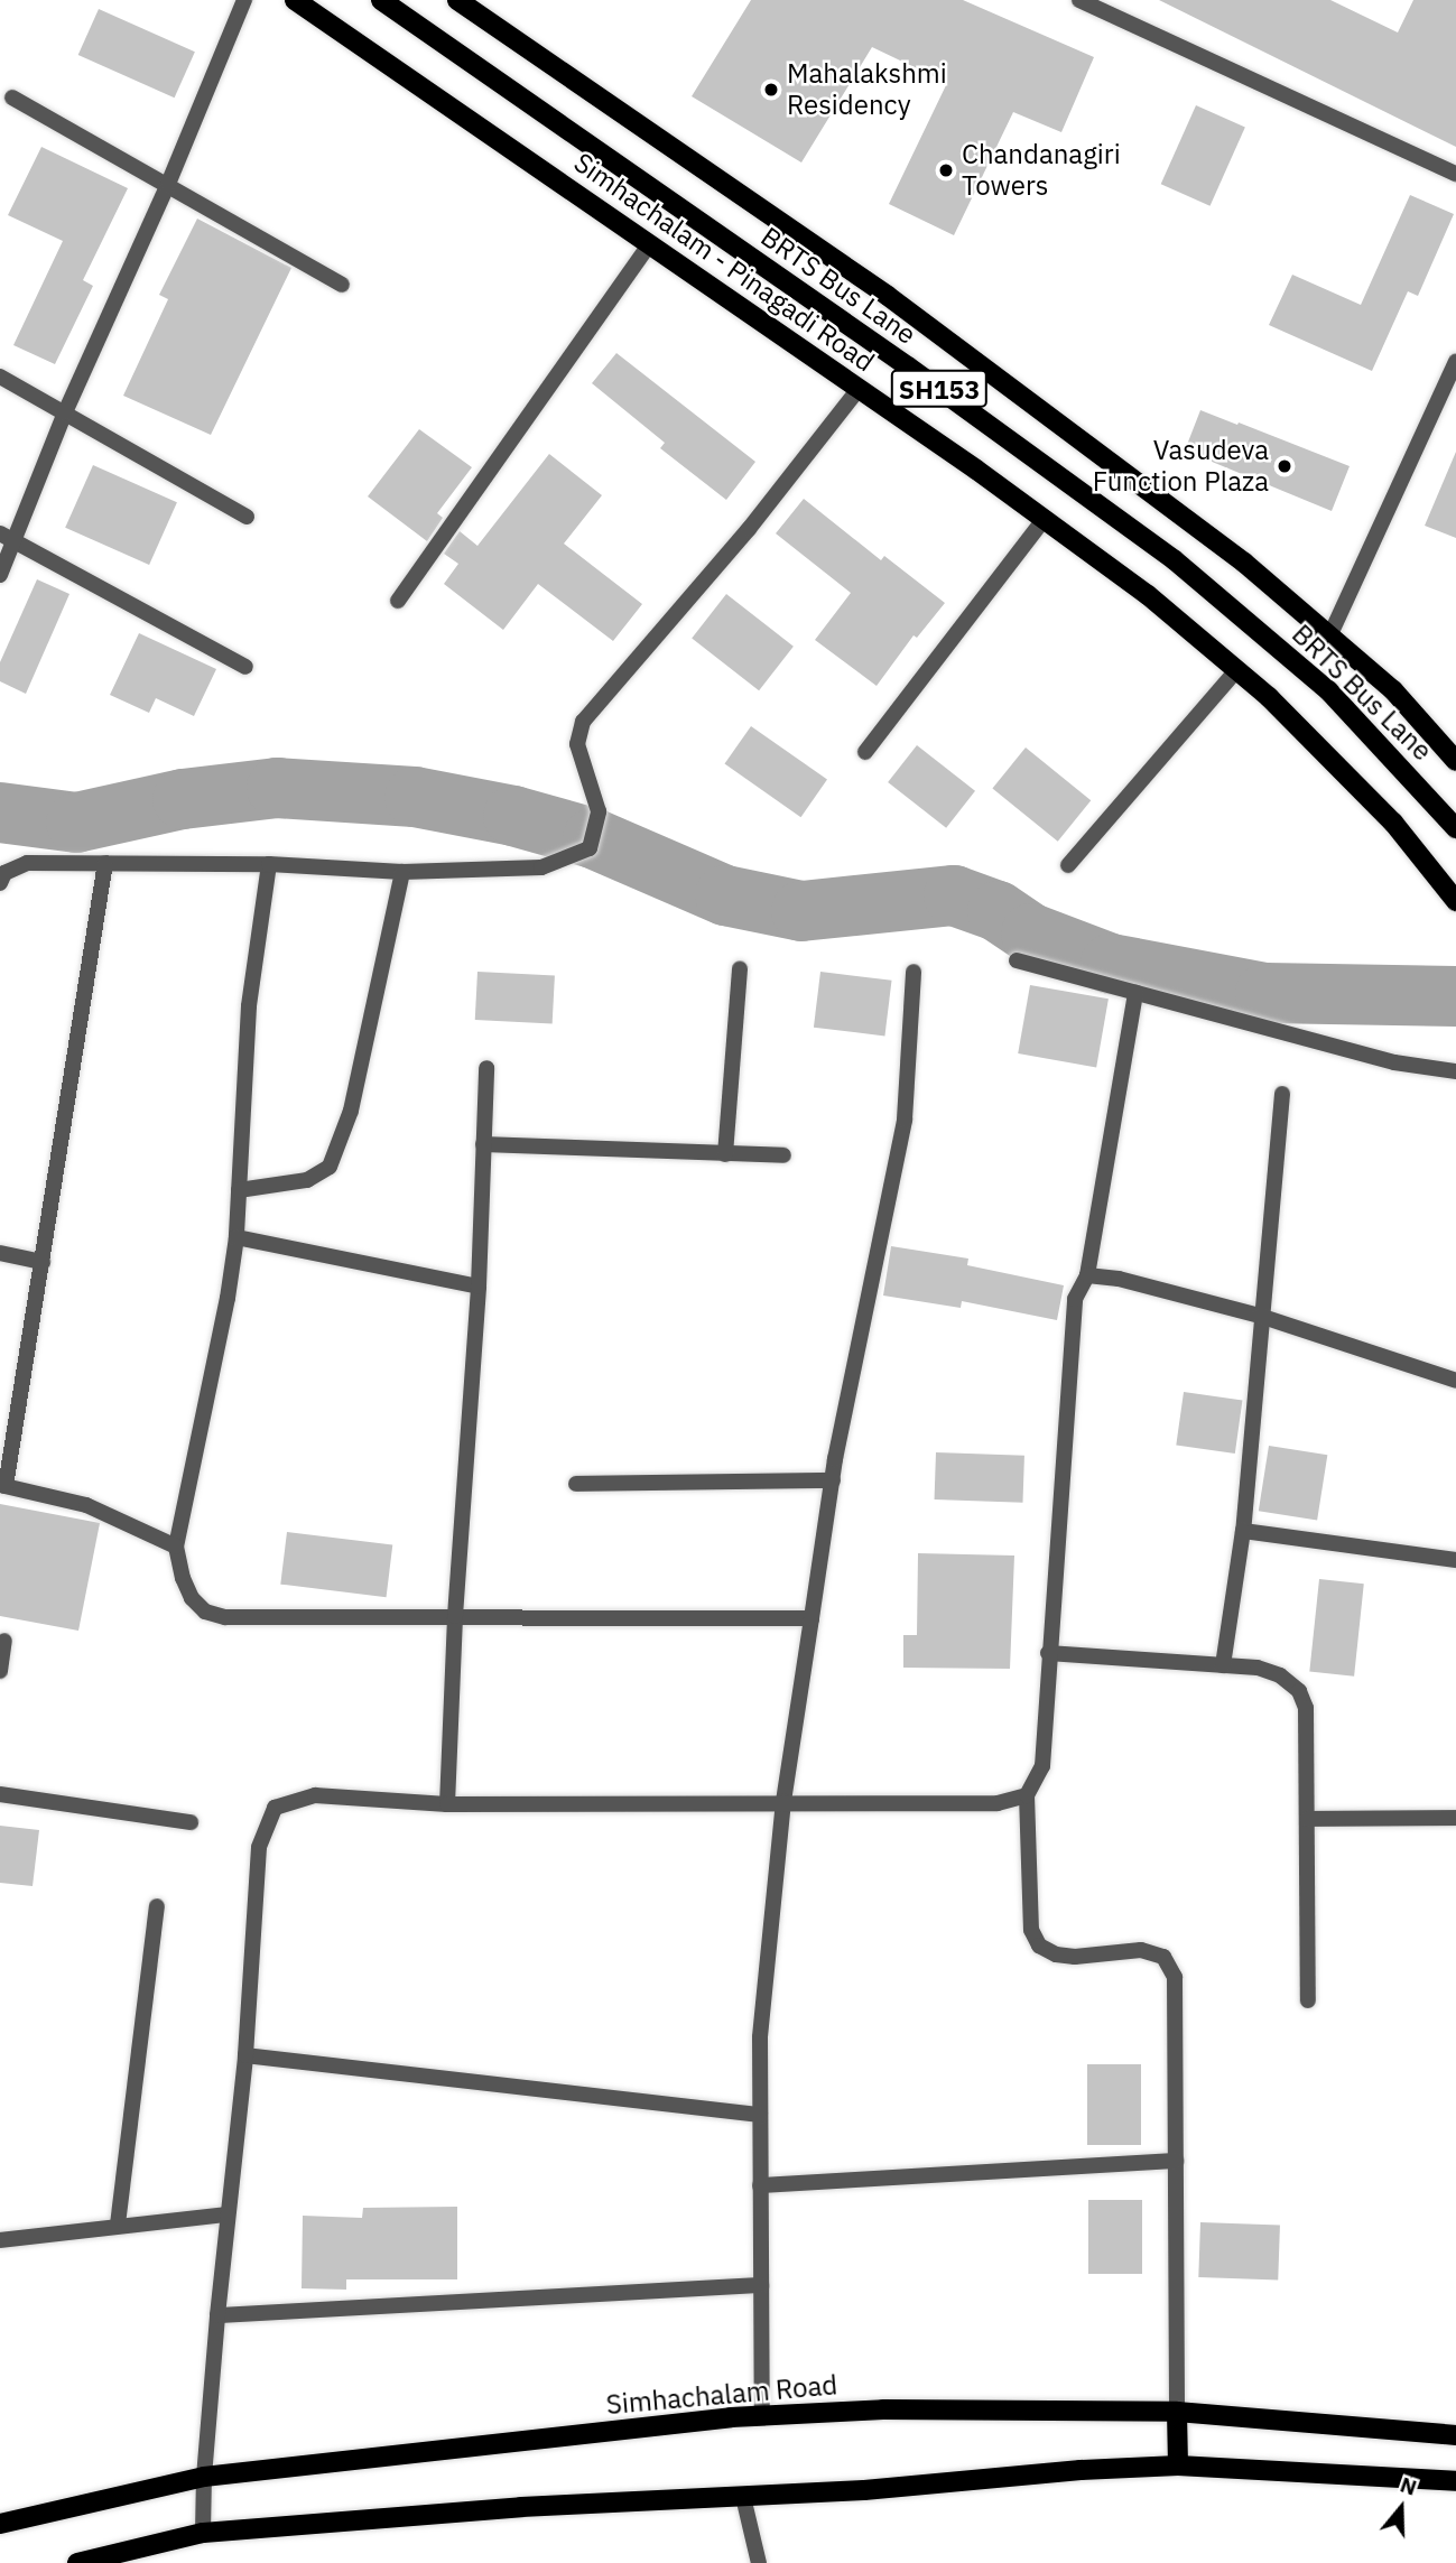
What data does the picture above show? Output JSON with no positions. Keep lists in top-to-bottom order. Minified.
{"streets":{"main road":["Simhachalam - Pinagadi Road","BRTS Bus Lane","SH153","Simhachalam Road"]},"places":["Mahalakshmi Residency","Chandanagiri Towers","Vasudeva Function Plaza"],"north":"top"}
